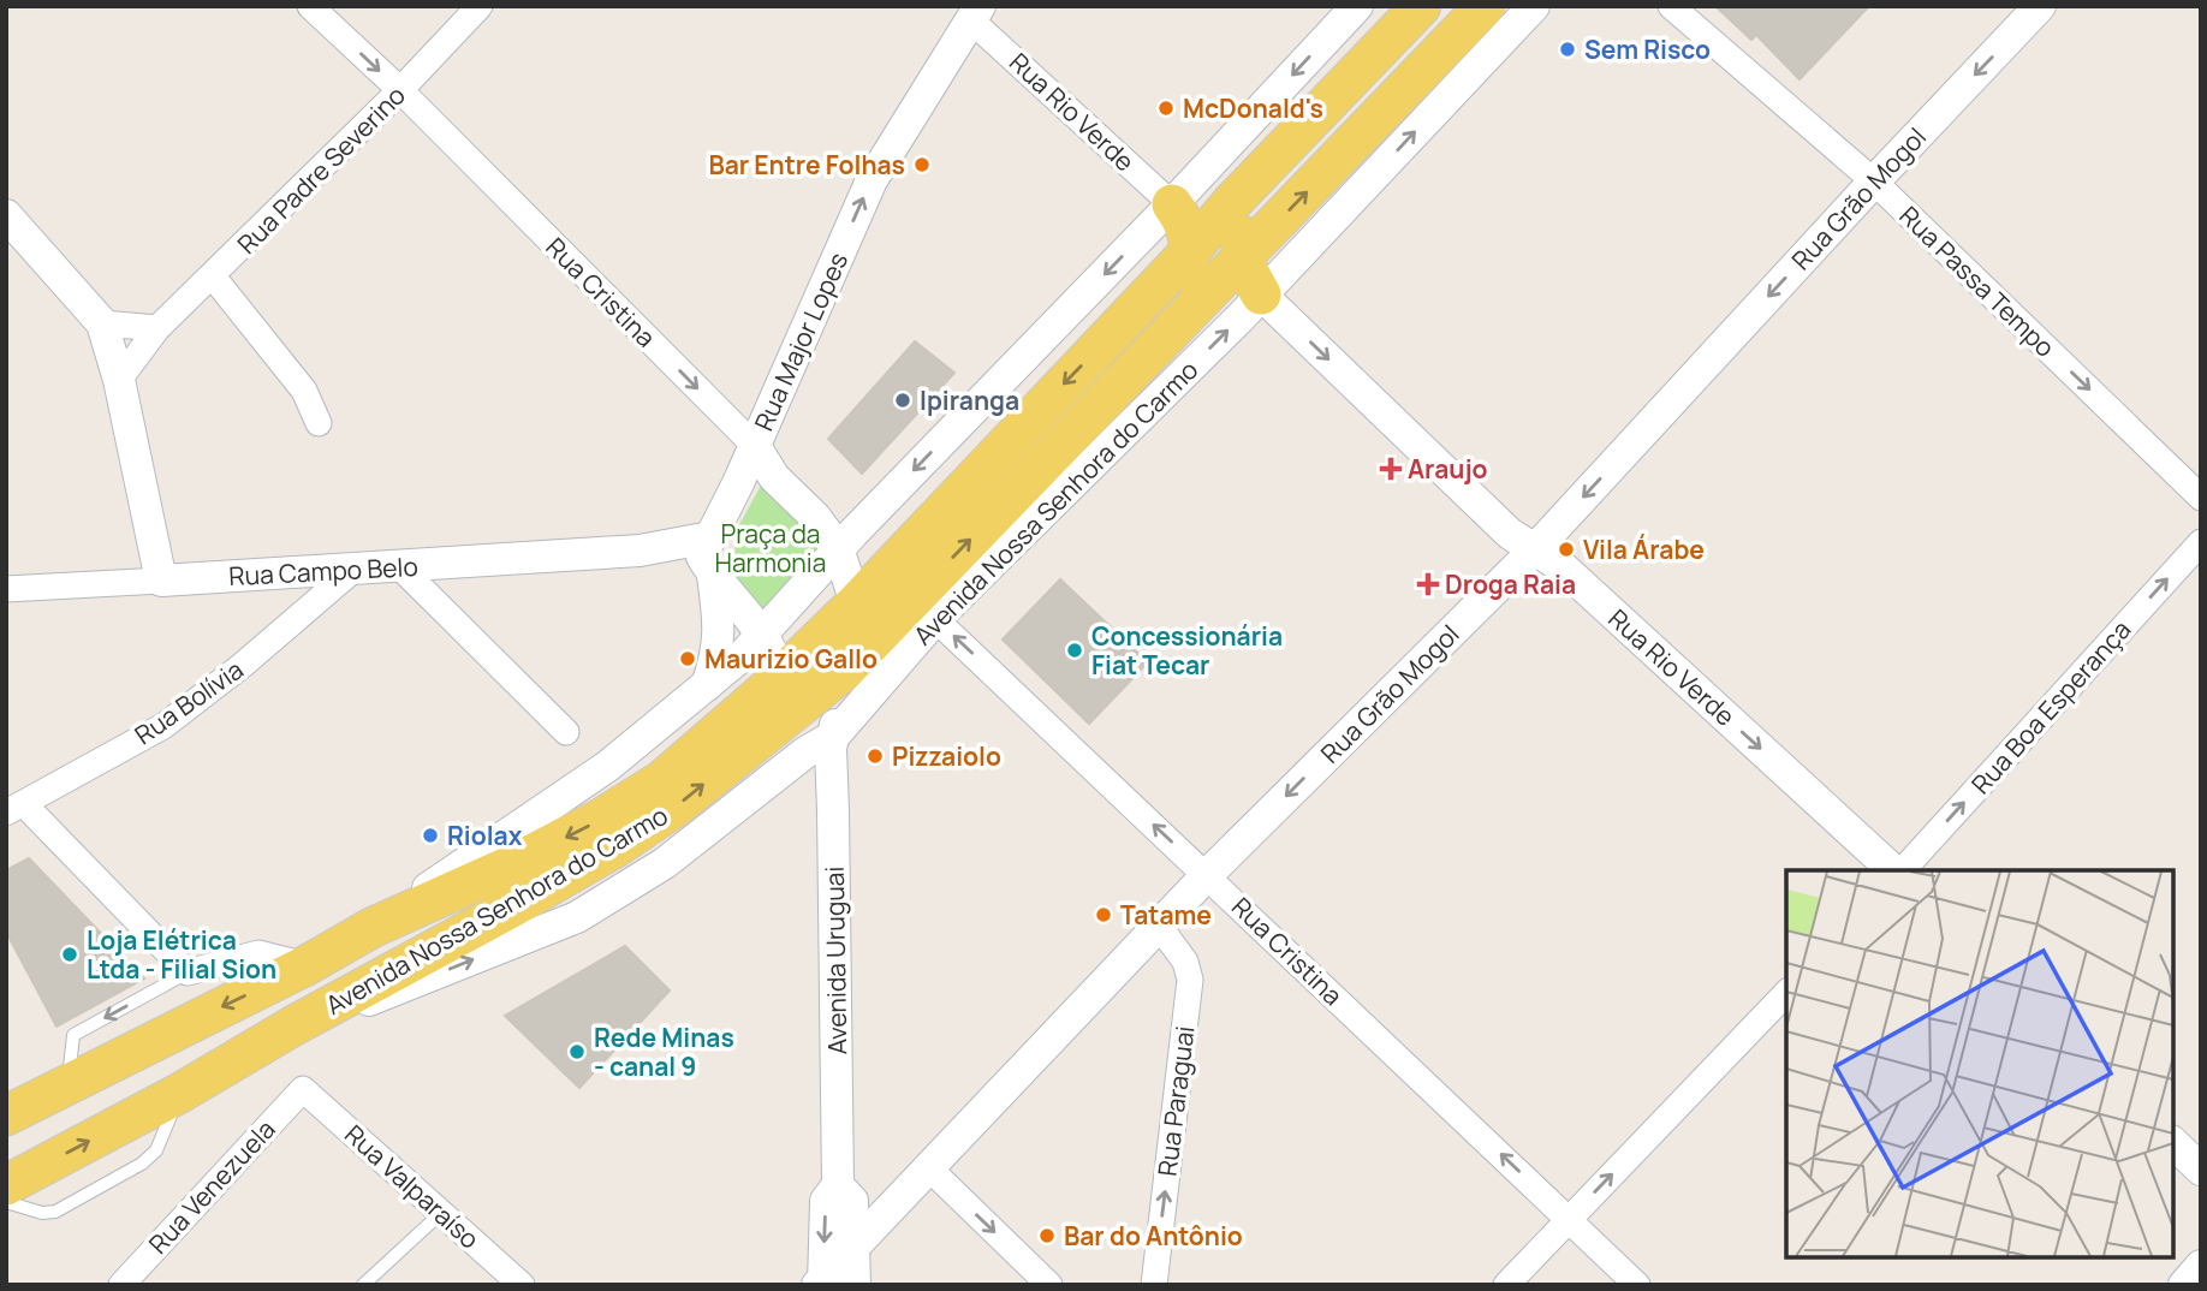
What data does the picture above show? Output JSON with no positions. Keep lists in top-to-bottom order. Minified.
{"streets":{"main road":["Avenida Nossa Senhora do Carmo"],"street":["Rua Rio Verde","Rua Padre Severino","Rua Grão Mogol","Rua Passa Tempo","Rua Cristina","Rua Major Lopes","Rua Campo Belo","Rua Bolívia","Rua Boa Esperança","Avenida Uruguai","Rua Paraguai","Rua Venezuela","Rua Valparaíso"]},"crossings":[["Rua Rio Verde","Rua Grão Mogol"],["Rua Rio Verde","Rua Major Lopes"],["Rua Rio Verde","Avenida Nossa Senhora do Carmo"],["Rua Padre Severino","Rua Cristina"],["Rua Grão Mogol","Rua Passa Tempo"],["Rua Grão Mogol","Rua Cristina"],["Rua Grão Mogol","Avenida Uruguai"],["Rua Grão Mogol","Rua Paraguai"],["Rua Cristina","Rua Major Lopes"],["Rua Cristina","Avenida Nossa Senhora do Carmo"],["Rua Cristina","Avenida Uruguai"],["Rua Major Lopes","Rua Campo Belo"],["Avenida Nossa Senhora do Carmo","Avenida Uruguai"],["Rua Campo Belo","Rua Bolívia"],["Rua Venezuela","Rua Valparaíso"]],"one_way":["Rua Rio Verde","Rua Grão Mogol","Rua Passa Tempo","Rua Major Lopes","Rua Boa Esperança","Rua Paraguai"],"parks":["Praça da Harmonia"],"places":{"other":["Sem Risco","McDonald's","Bar Entre Folhas","Ipiranga","Vila Árabe","Concessionária Fiat Tecar","Maurizio Gallo","Pizzaiolo","Riolax","Tatame","Loja Elétrica Ltda - Filial Sion","Rede Minas - canal 9","Bar do Antônio"],"health":["Araujo","Droga Raia"]}}
